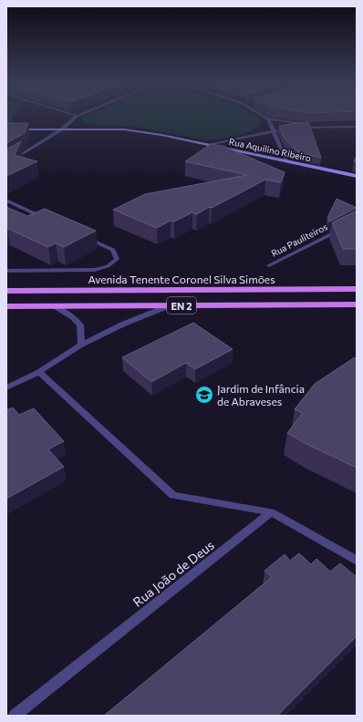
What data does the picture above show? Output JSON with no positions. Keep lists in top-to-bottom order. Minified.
{"streets":{"main road":["Avenida Tenente Coronel Silva Simões","EN 2"],"street":["Rua Aquilino Ribeiro","Rua Pauliteiros","Rua João de Deus"]},"places":{"school or university":["Jardim de Infância de Abraveses"]}}
